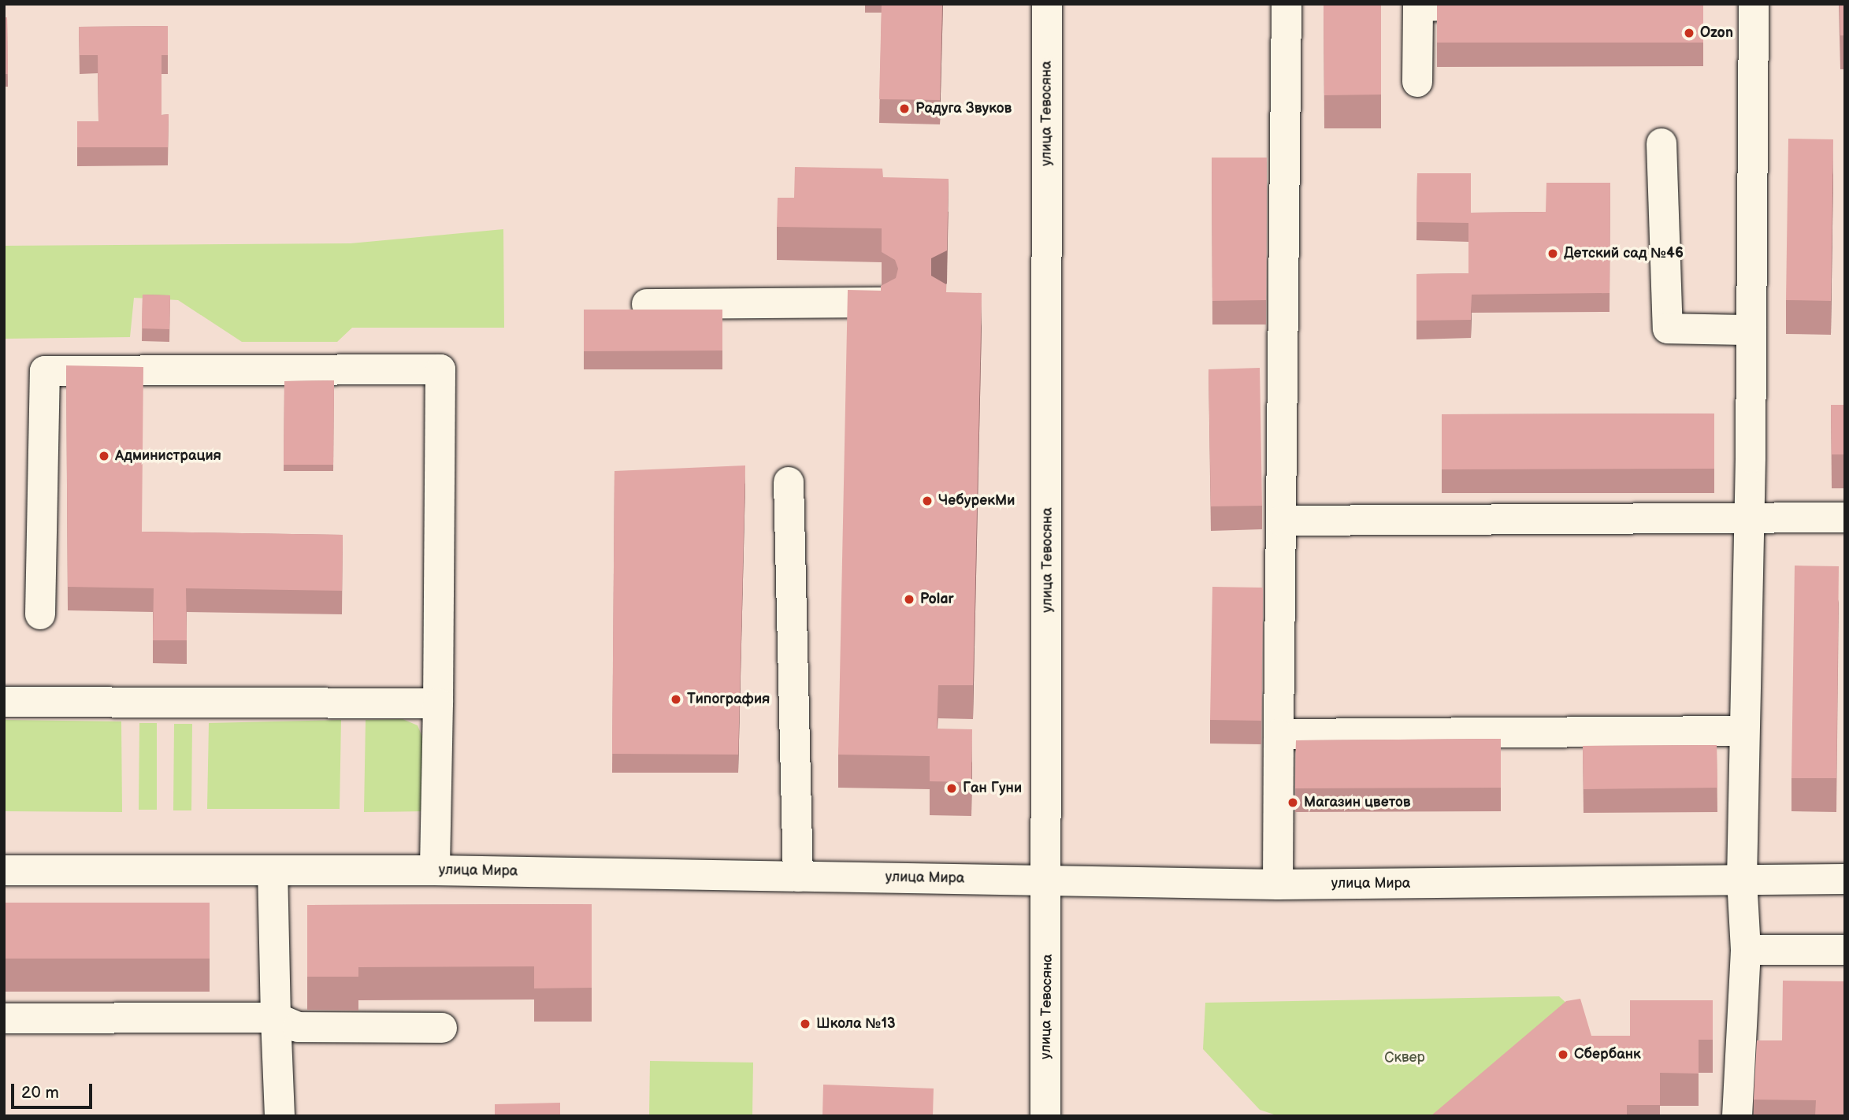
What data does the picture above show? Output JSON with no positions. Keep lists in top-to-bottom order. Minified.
{"streets":{"main road":["улица Тевосяна","улица Мира"]},"crossings":[["улица Тевосяна","улица Мира"]],"parks":["Сквер"],"places":["Ozon","Радуга Звуков","Детский сад №46","Администрация","ЧебурекМи","Polar","Типография","Ган Гуни","Магазин цветов","Школа №13","Сбербанк"],"scale_bar":"20 m"}
